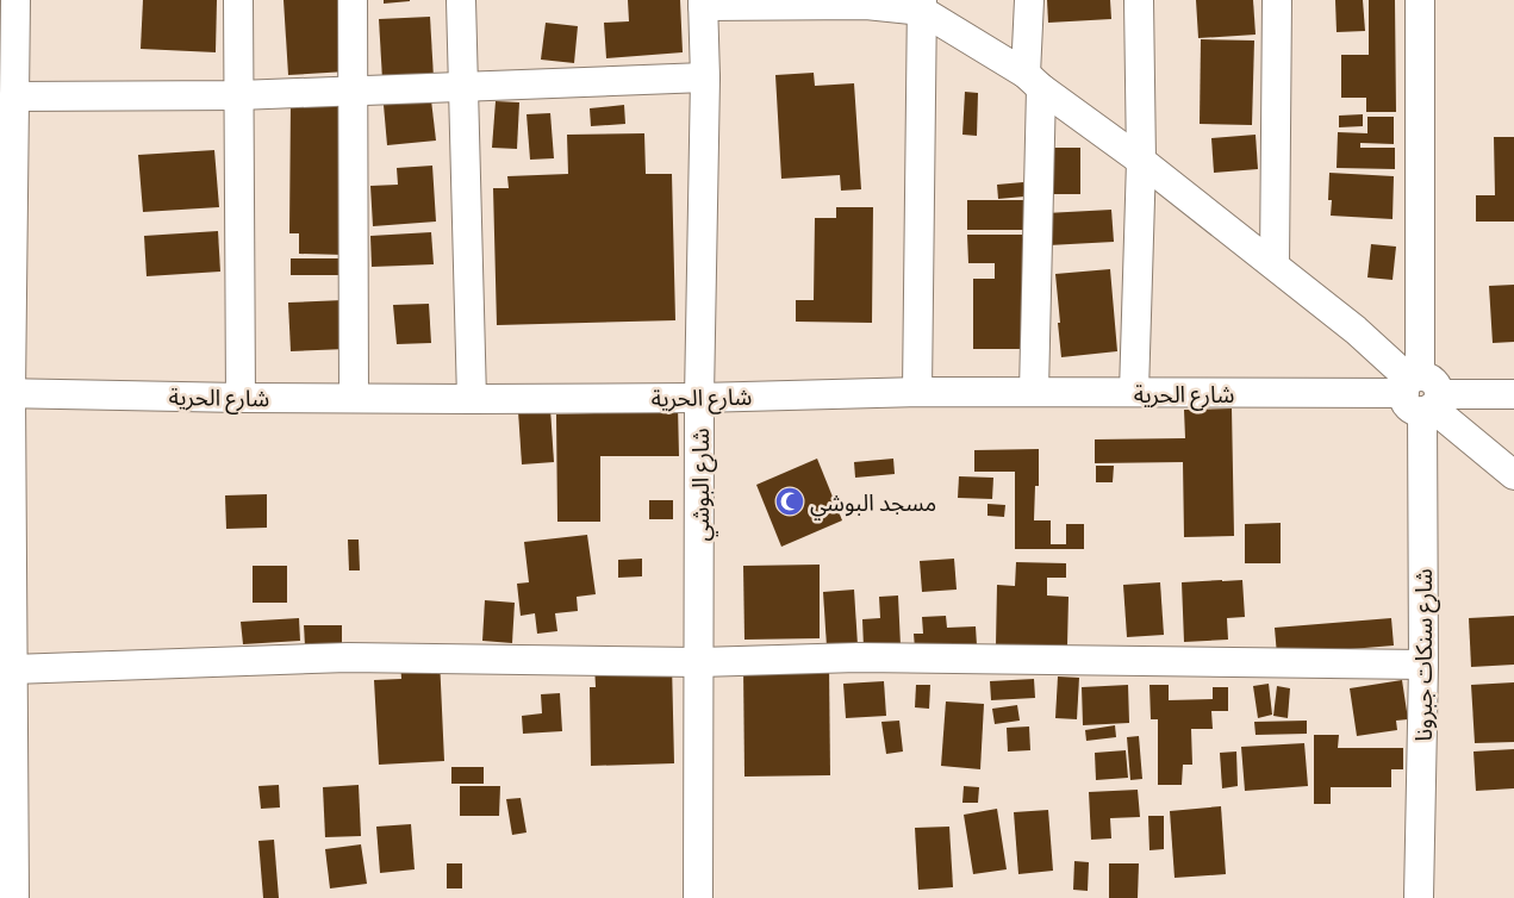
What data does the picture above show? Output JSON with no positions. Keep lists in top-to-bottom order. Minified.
{"streets":{"street":["شارع الحرية","شارع البوشي","شارع سنكات جبرونا"]},"crossings":[["شارع الحرية","شارع البوشي"],["شارع الحرية","شارع سنكات جبرونا"]],"places":{"mosque":["مسجد البوشي"]}}
